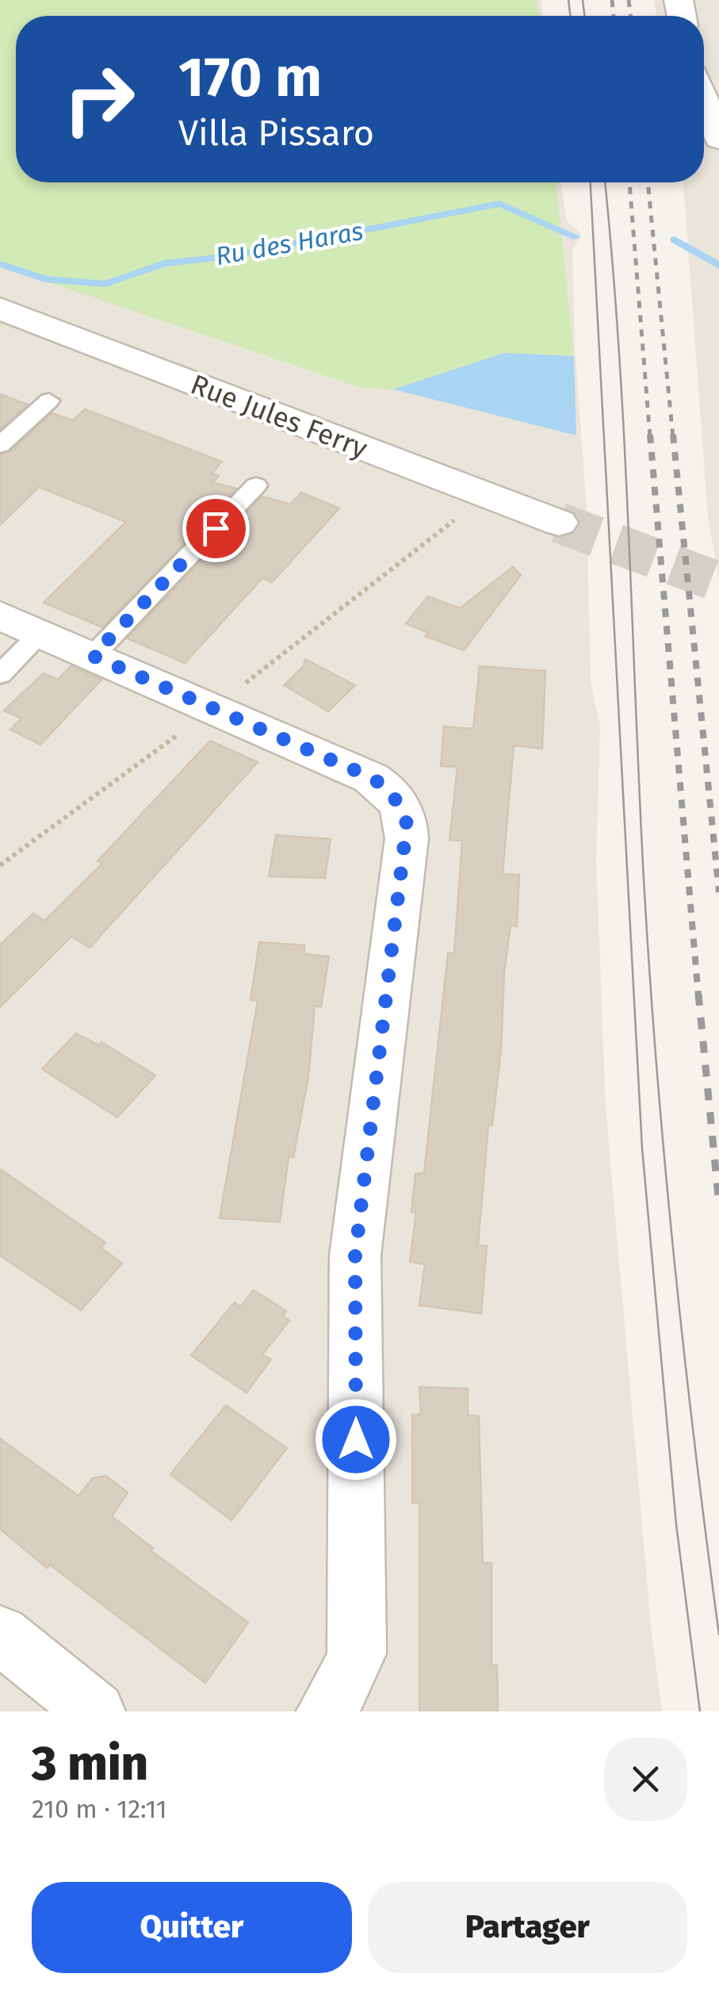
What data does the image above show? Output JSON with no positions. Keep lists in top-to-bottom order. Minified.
{"streets":{"street":["Rue Jules Ferry"]},"water":["Ru des Haras"],"page":{"turn":["170 m","Villa Pissaro"],"heading":["3 min","210 m · 12:11"],"buttons":["Quitter","Partager"]}}
